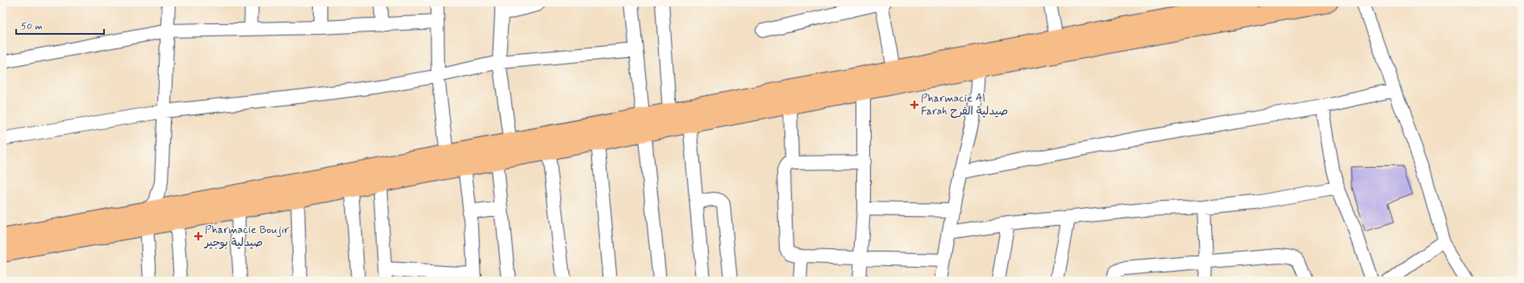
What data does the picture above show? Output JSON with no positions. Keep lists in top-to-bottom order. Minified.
{"places":{"health":["Pharmacie Al Farah صيدلية الفرح","Pharmacie Boujir صيدلية بوجير"]},"scale_bar":"50 m"}
